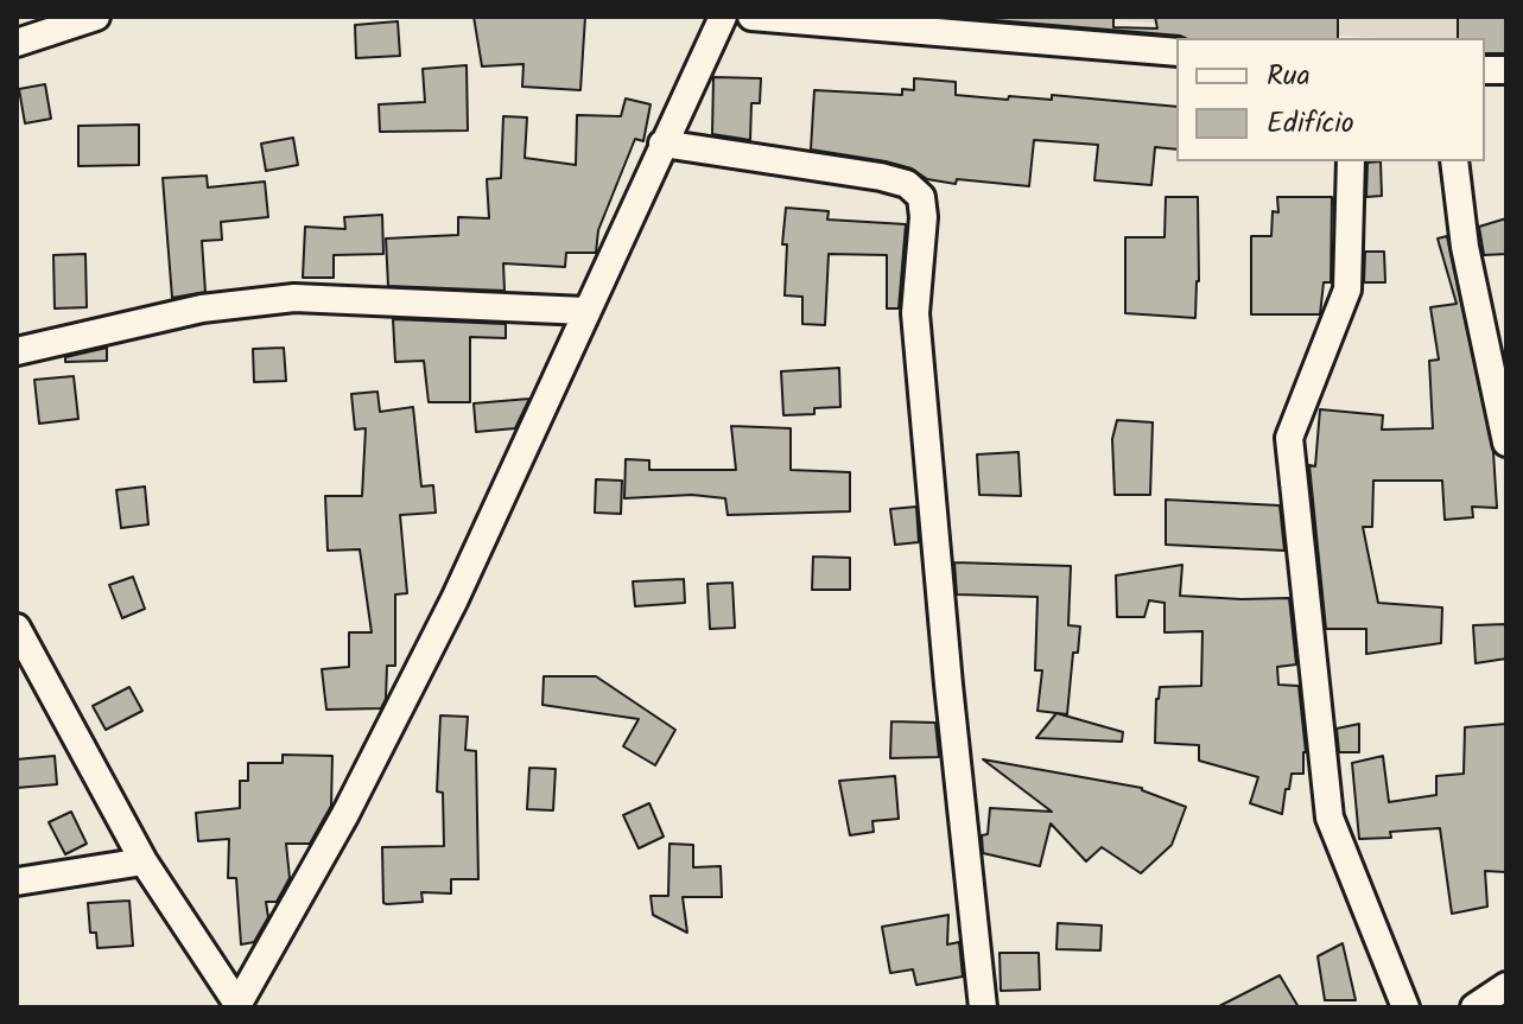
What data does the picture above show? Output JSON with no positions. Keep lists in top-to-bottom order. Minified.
{"legend":["Rua","Edifício"]}
